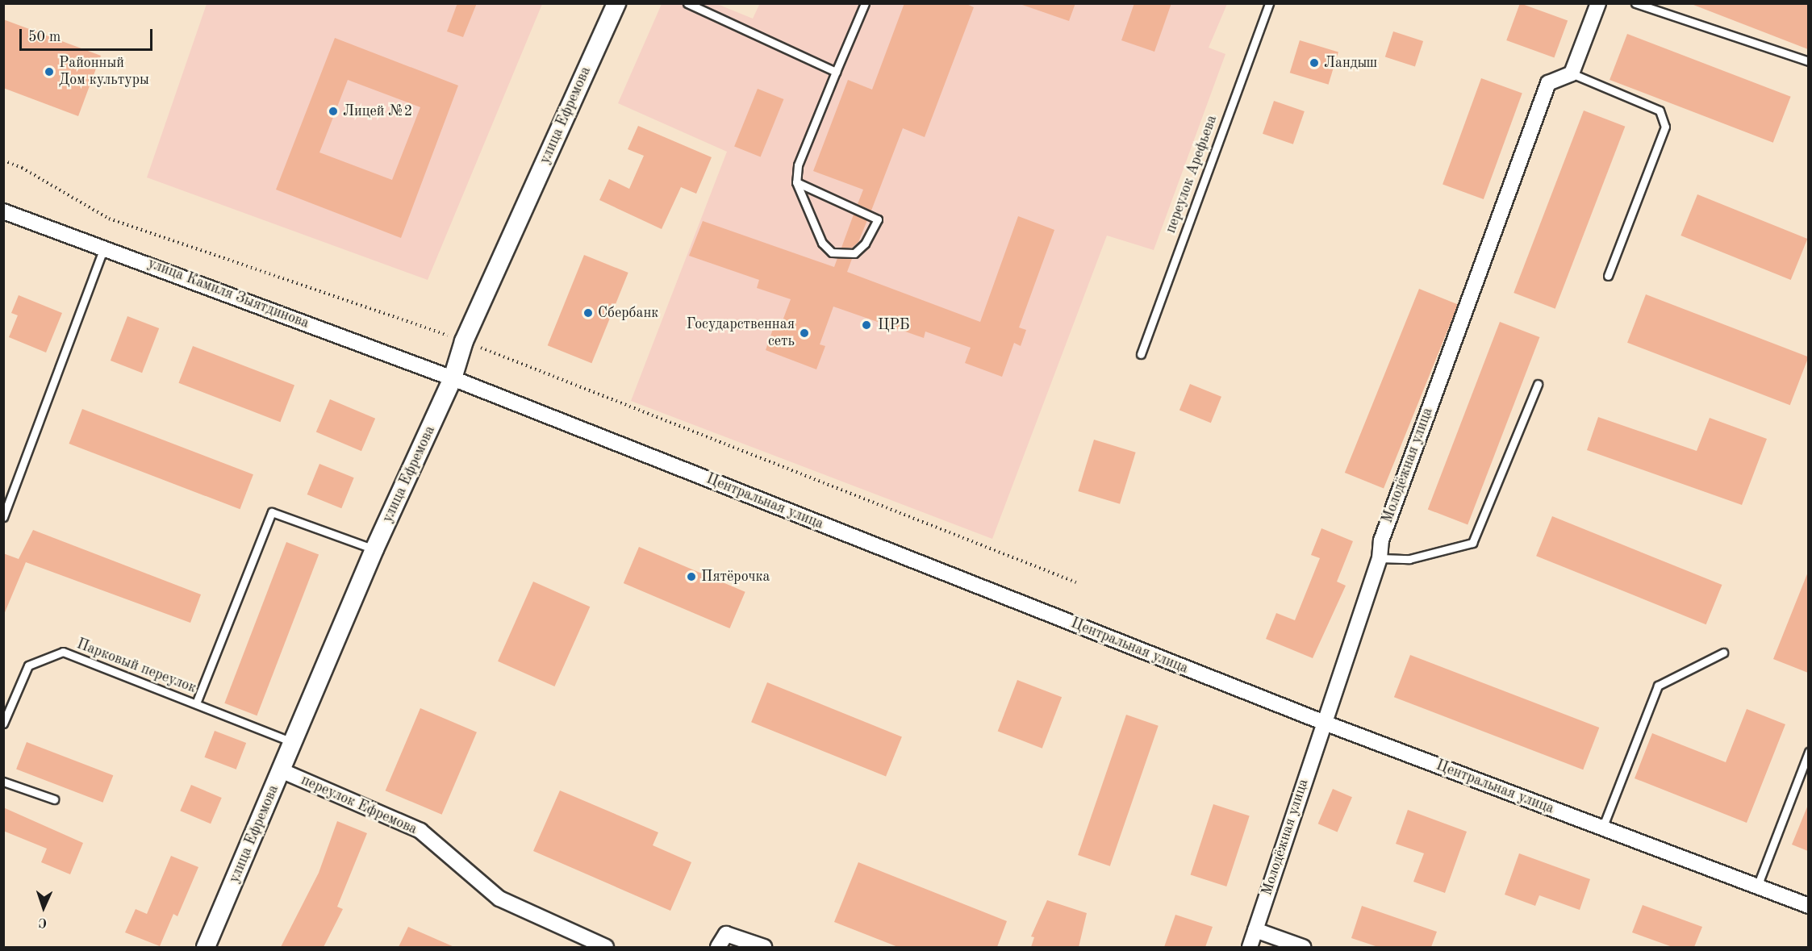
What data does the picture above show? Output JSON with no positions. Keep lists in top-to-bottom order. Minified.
{"streets":{"street":["улица Ефремова","улица Камиля Зыятдинова","Молодёжная улица","Центральная улица","переулок Ефремова"],"lane":["переулок Арефьева","Парковый переулок"]},"crossings":[["улица Ефремова","улица Камиля Зыятдинова"],["улица Ефремова","Центральная улица"],["улица Ефремова","Парковый переулок"],["улица Ефремова","переулок Ефремова"],["улица Камиля Зыятдинова","Центральная улица"],["Молодёжная улица","Центральная улица"]],"places":["Ландыш","Районный Дом культуры","Лицей №2","Сбербанк","ЦРБ","Государственная сеть","Пятёрочка"],"scale_bar":"50 m","north":"bottom"}
